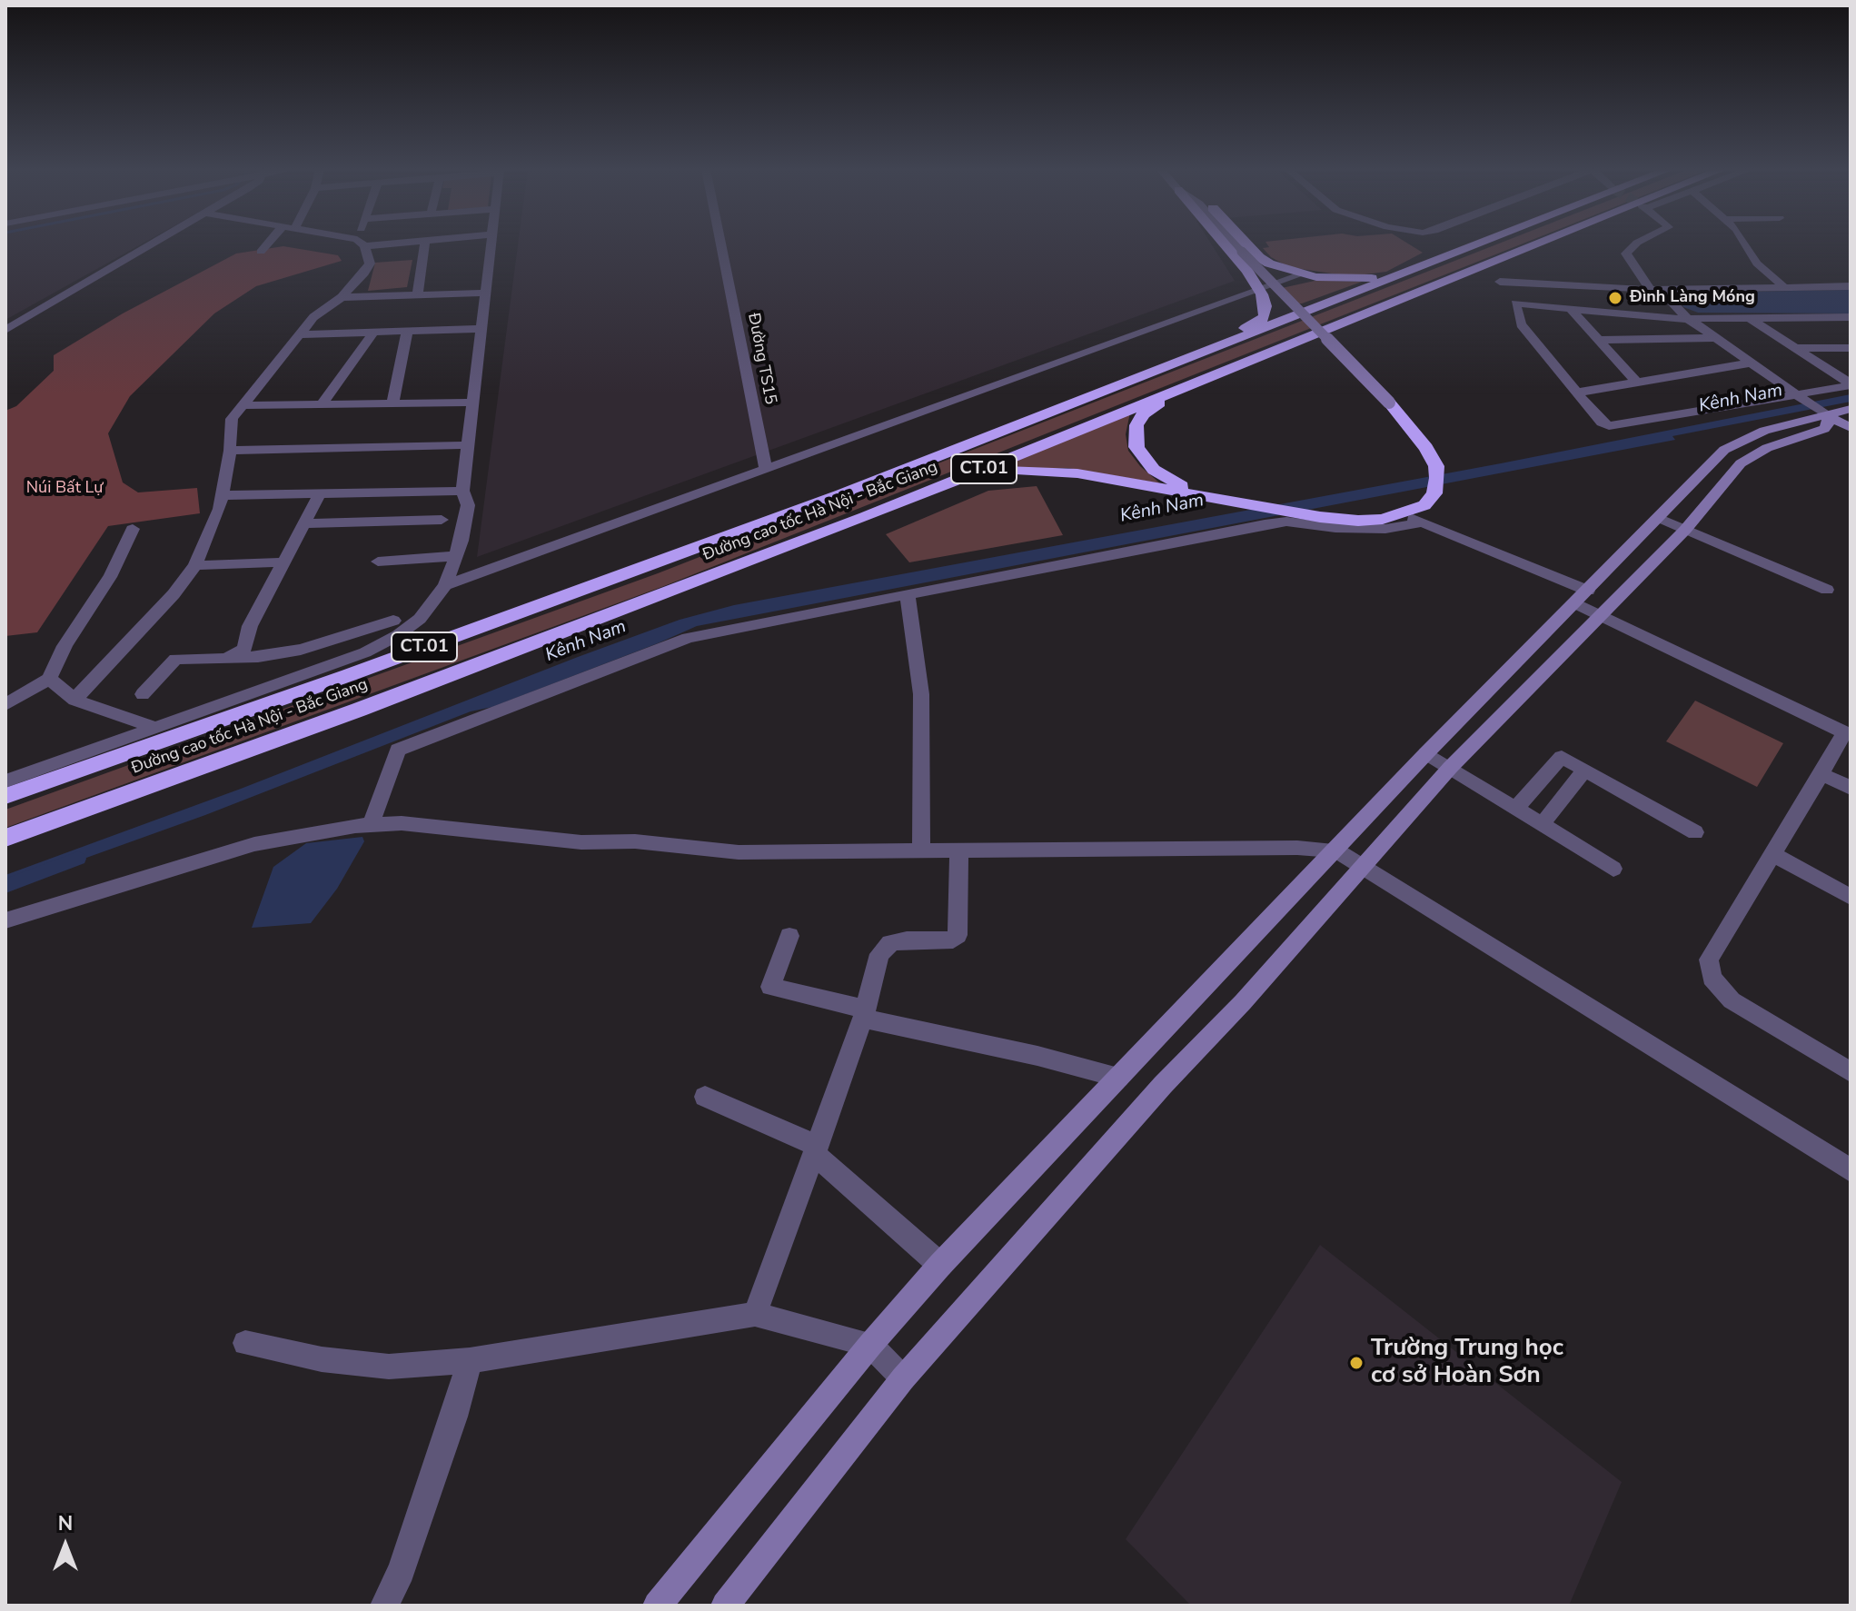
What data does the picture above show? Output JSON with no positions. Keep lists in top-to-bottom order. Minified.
{"streets":{"highway":["CT.01","Đường cao tốc Hà Nội - Bắc Giang"],"street":["Đường TS15"]},"water":["Kênh Nam"],"parks":["Núi Bất Lự"],"places":["Đình Làng Móng","Trường Trung học cơ sở Hoàn Sơn"],"north":"top"}
